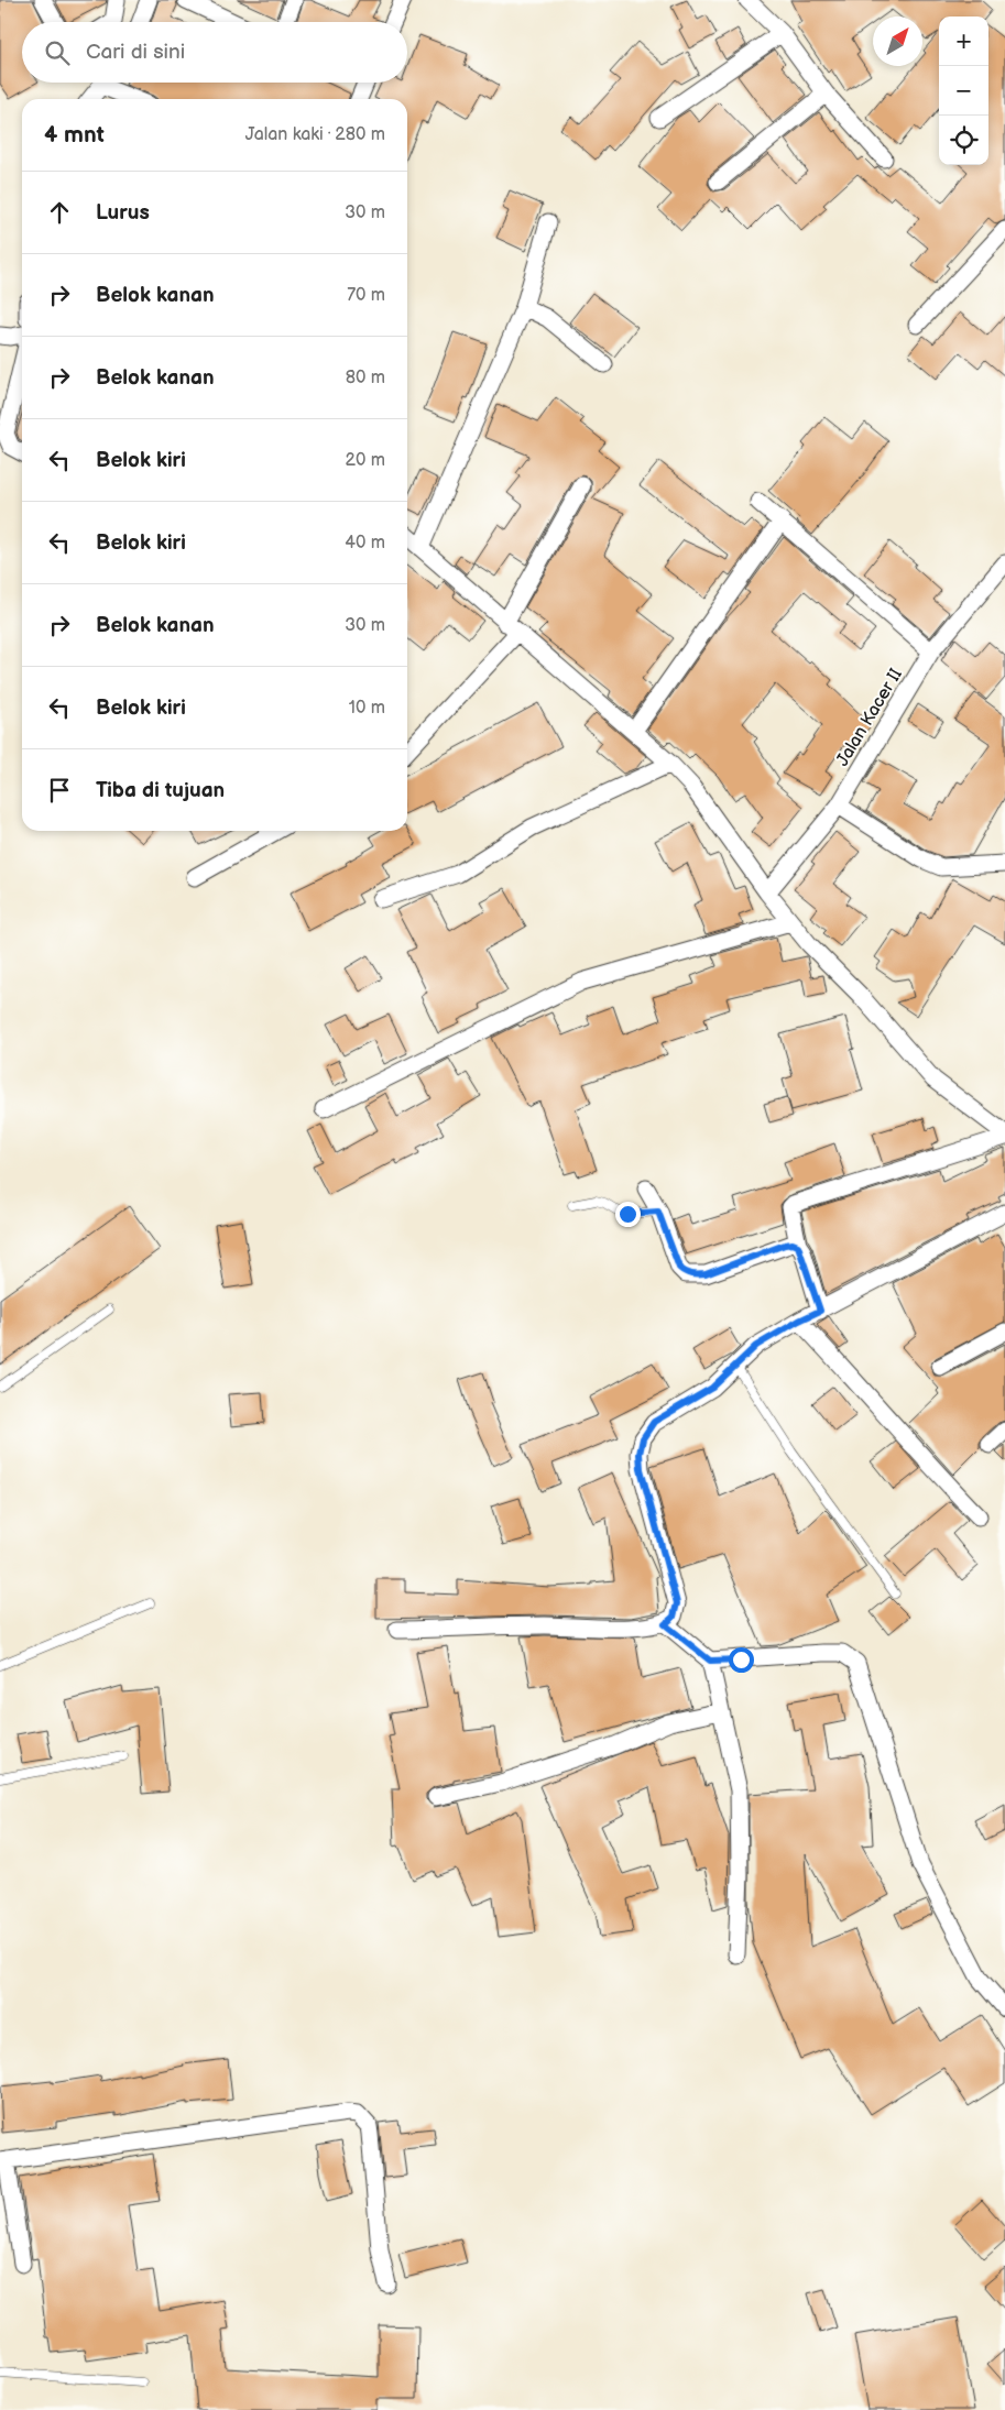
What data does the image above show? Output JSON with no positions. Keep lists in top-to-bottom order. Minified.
{"streets":{"street":["Jalan Kacer II"]},"north":"top right","page":{"map_buttons":["+","−"],"search":"Cari di sini","heading":["4 mnt","Jalan kaki · 280 m"],"list":[["Lurus","30 m"],["Belok kanan","70 m"],["Belok kanan","80 m"],["Belok kiri","20 m"],["Belok kiri","40 m"],["Belok kanan","30 m"],["Belok kiri","10 m"],"Tiba di tujuan"]}}
